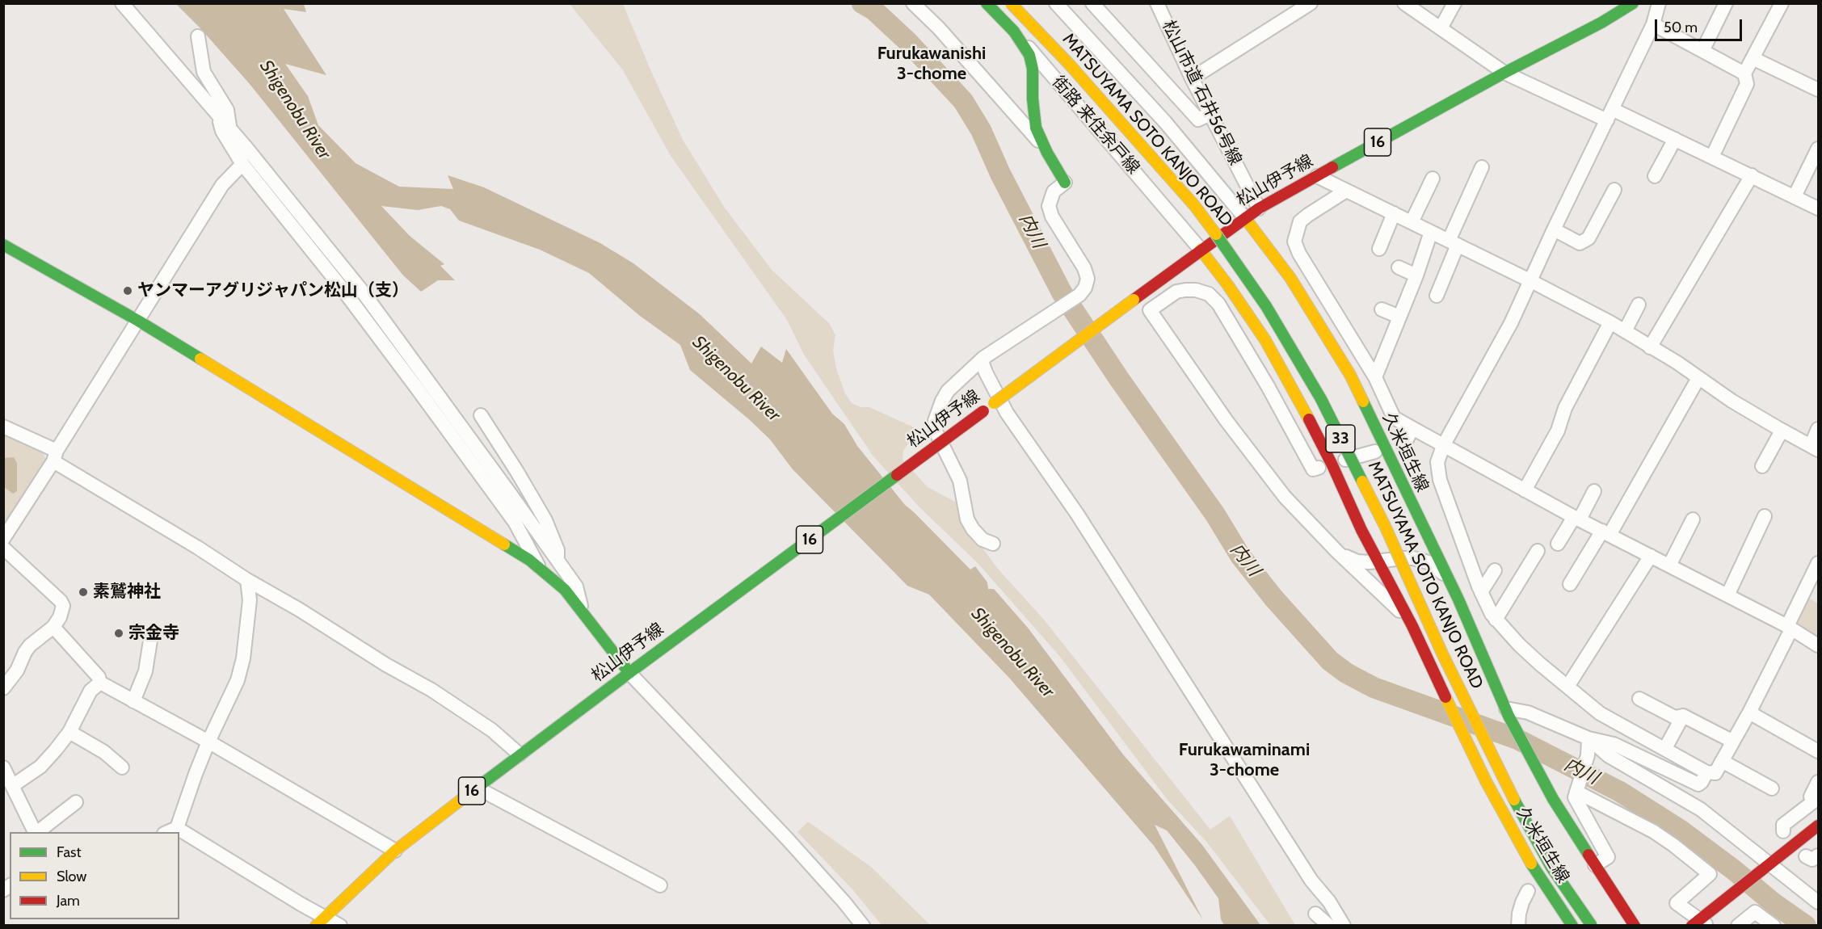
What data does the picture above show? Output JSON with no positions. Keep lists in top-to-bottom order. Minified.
{"streets":{"main road":["街路 来住余戸線","MATSUYAMA SOTO KANJO ROAD","16","松山伊予線","33","久米垣生線"],"street":["松山市道 石井56号線"]},"crossings":[["松山市道 石井56号線","松山伊予線"],["街路 来住余戸線","松山伊予線"],["松山伊予線","久米垣生線"]],"districts":["Furukawanishi 3-chome","Furukawaminami 3-chome"],"water":["Shigenobu River","内川"],"places":["ヤンマーアグリジャパン松山（支）","素鷲神社","宗金寺"],"legend":["Fast","Slow","Jam"],"scale_bar":"50 m"}
